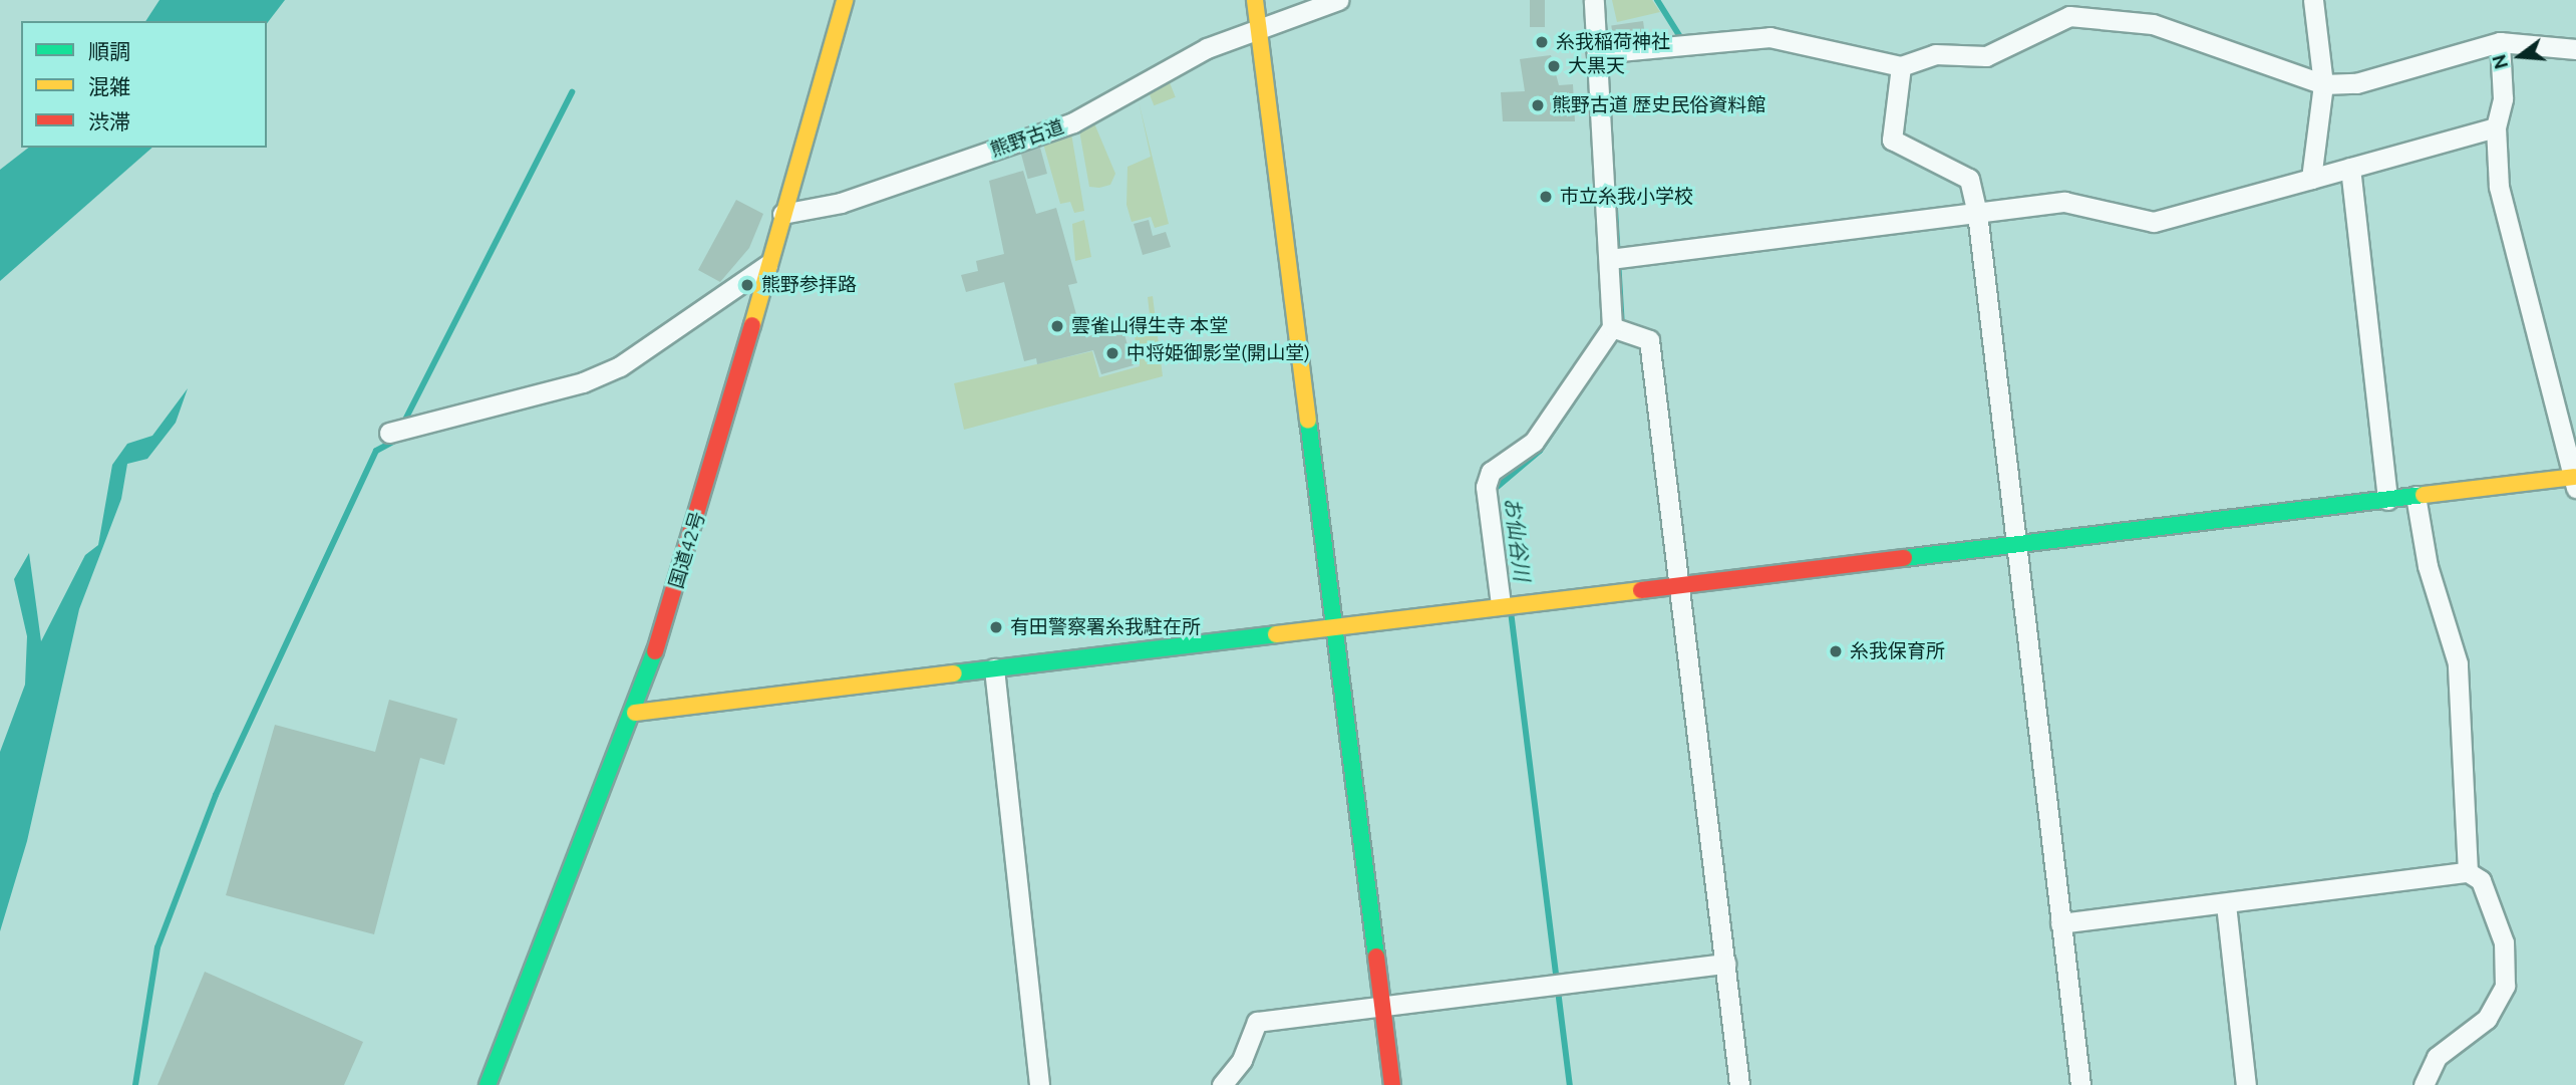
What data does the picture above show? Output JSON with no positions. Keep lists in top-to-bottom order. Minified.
{"streets":{"main road":["国道42号"],"street":["熊野古道"]},"crossings":[["熊野古道","国道42号"]],"water":["お仙谷川"],"places":["糸我稲荷神社","大黒天","熊野古道 歴史民俗資料館","市立糸我小学校","熊野参拝路","雲雀山得生寺 本堂","中将姫御影堂(開山堂)","有田警察署糸我駐在所","糸我保育所"],"legend":["順調","混雑","渋滞"],"north":"left"}
